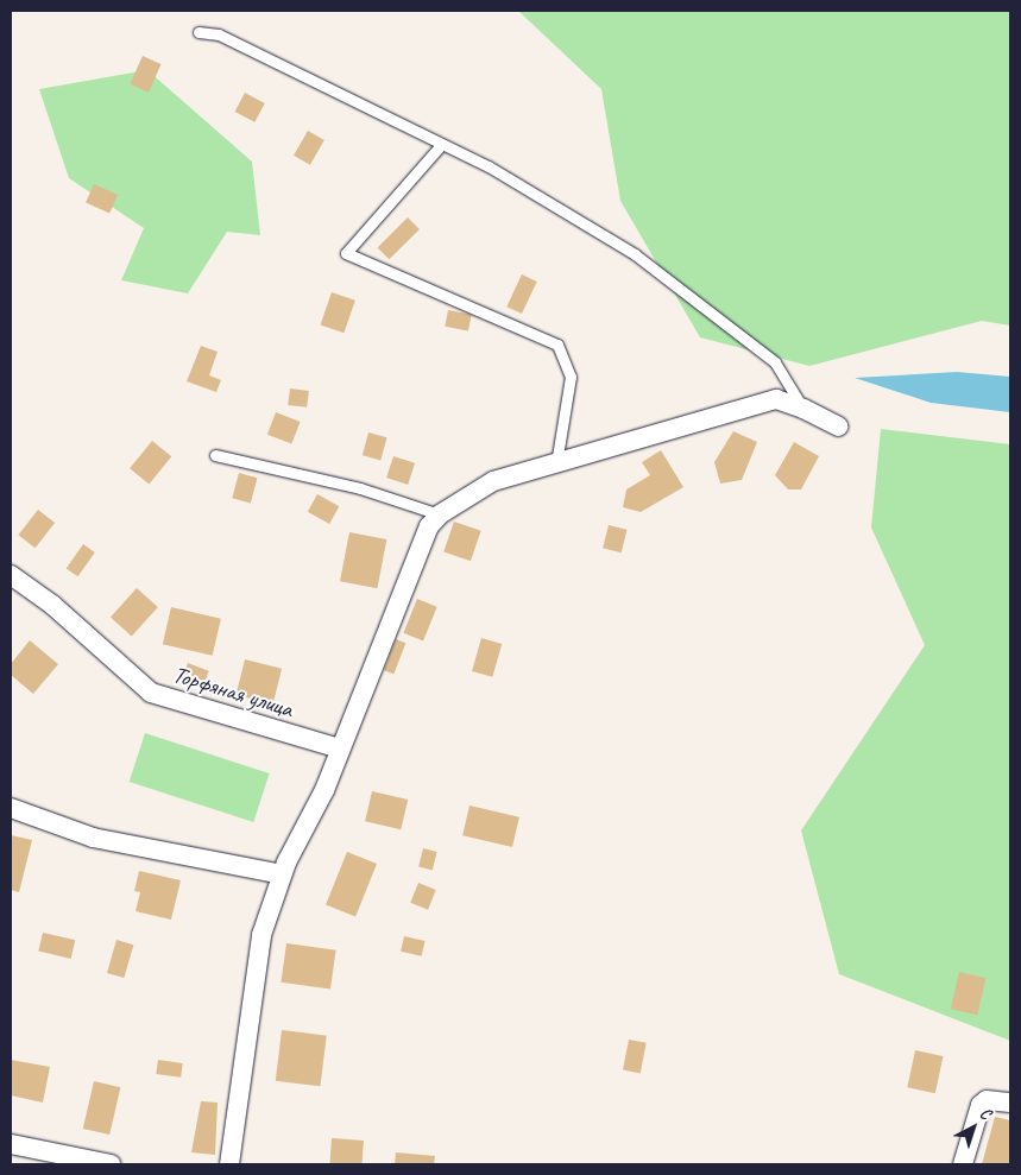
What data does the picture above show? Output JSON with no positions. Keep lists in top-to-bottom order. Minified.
{"streets":{"street":["Торфяная улица"]},"north":"top right"}
